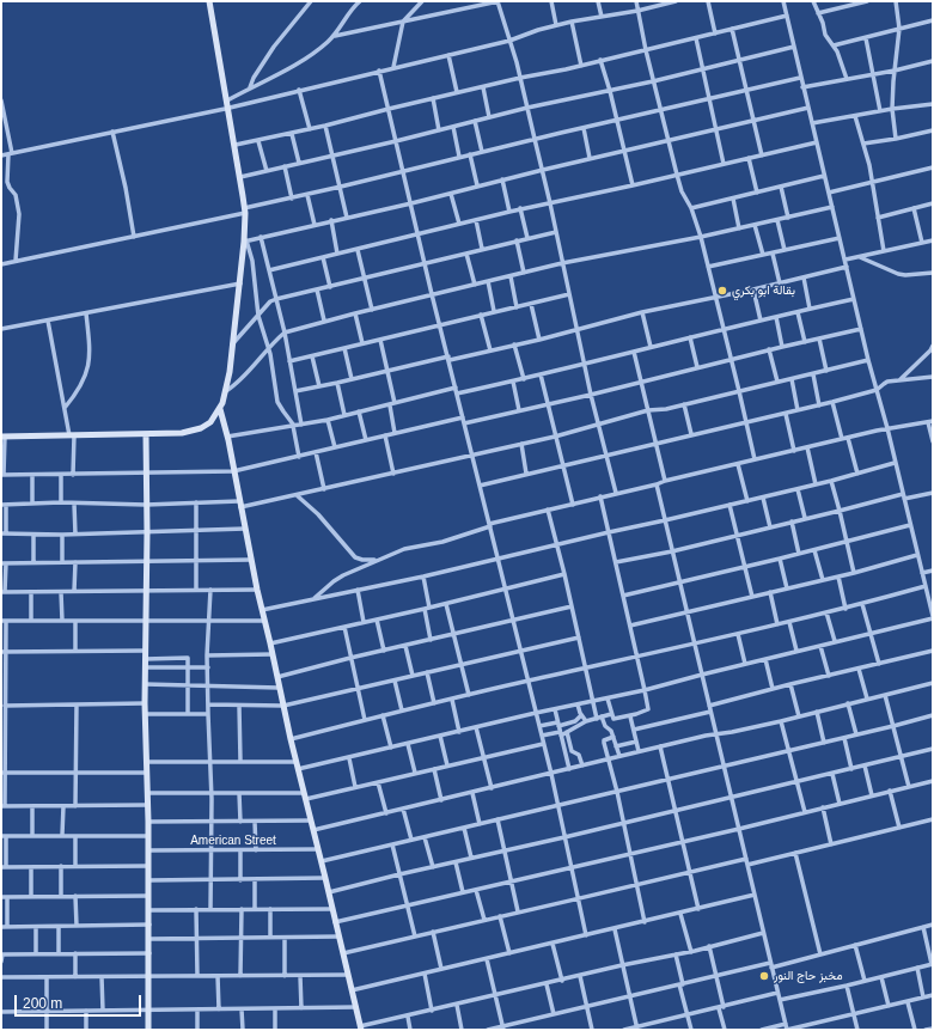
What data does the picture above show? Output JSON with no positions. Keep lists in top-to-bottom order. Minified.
{"streets":{"street":["American Street"]},"places":["بقالة ابو بكري","مخبز حاج النور"],"scale_bar":"200 m"}
